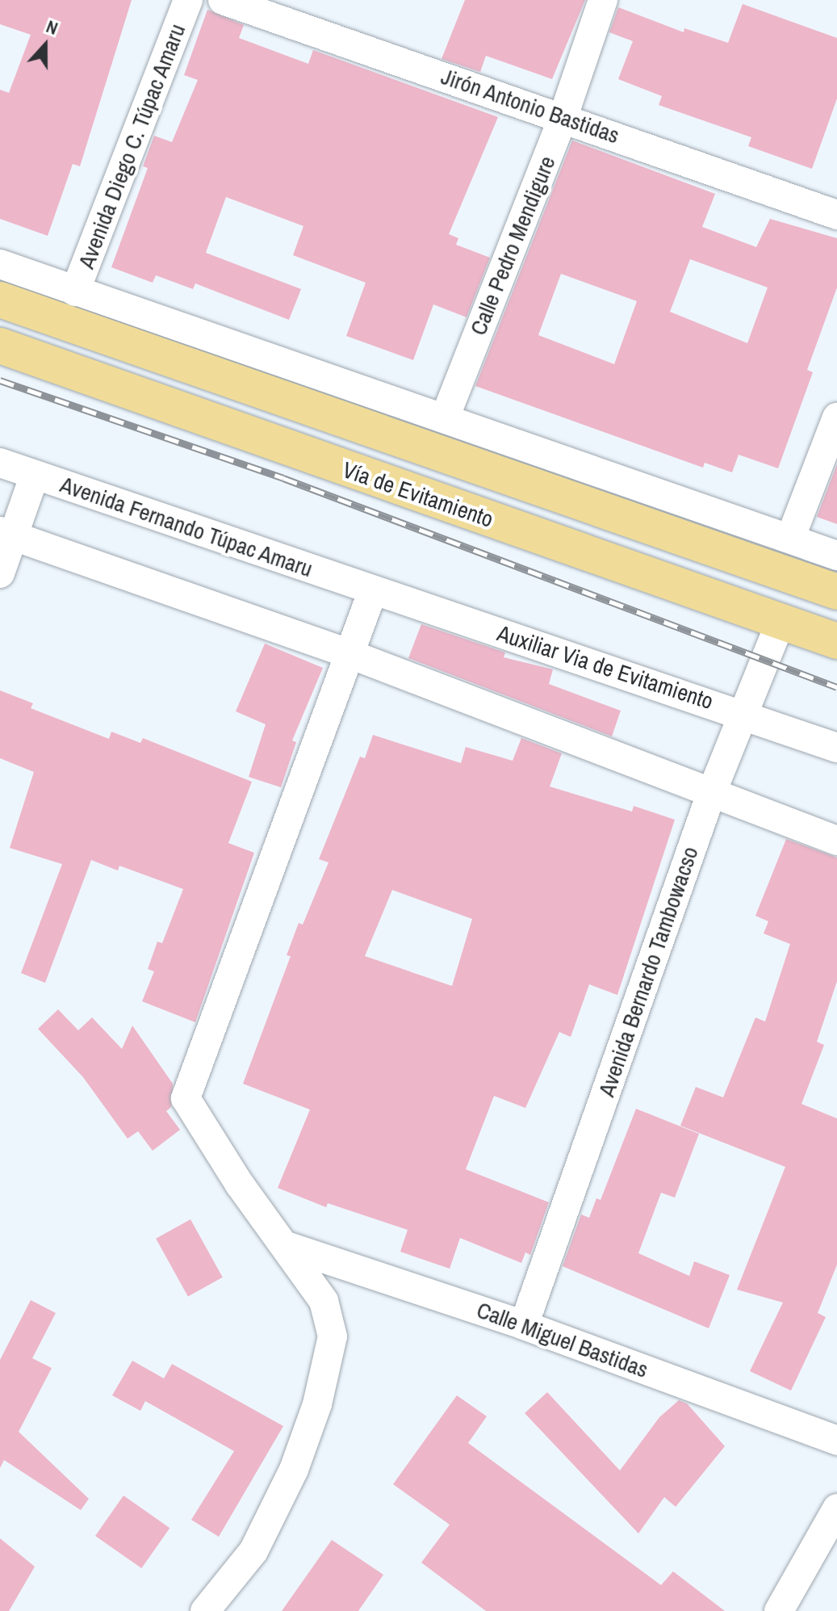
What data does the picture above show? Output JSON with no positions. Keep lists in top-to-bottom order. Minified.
{"streets":{"highway":["Vía de Evitamiento"],"street":["Jirón Antonio Bastidas","Avenida Diego C. Túpac Amaru","Calle Pedro Mendigure","Avenida Fernando Túpac Amaru","Auxiliar Via de Evitamiento","Avenida Bernardo Tambowacso","Calle Miguel Bastidas"]},"crossings":[["Jirón Antonio Bastidas","Calle Pedro Mendigure"],["Vía de Evitamiento","Avenida Bernardo Tambowacso"],["Avenida Fernando Túpac Amaru","Auxiliar Via de Evitamiento"],["Auxiliar Via de Evitamiento","Avenida Bernardo Tambowacso"],["Avenida Bernardo Tambowacso","Calle Miguel Bastidas"]],"north":"top"}
